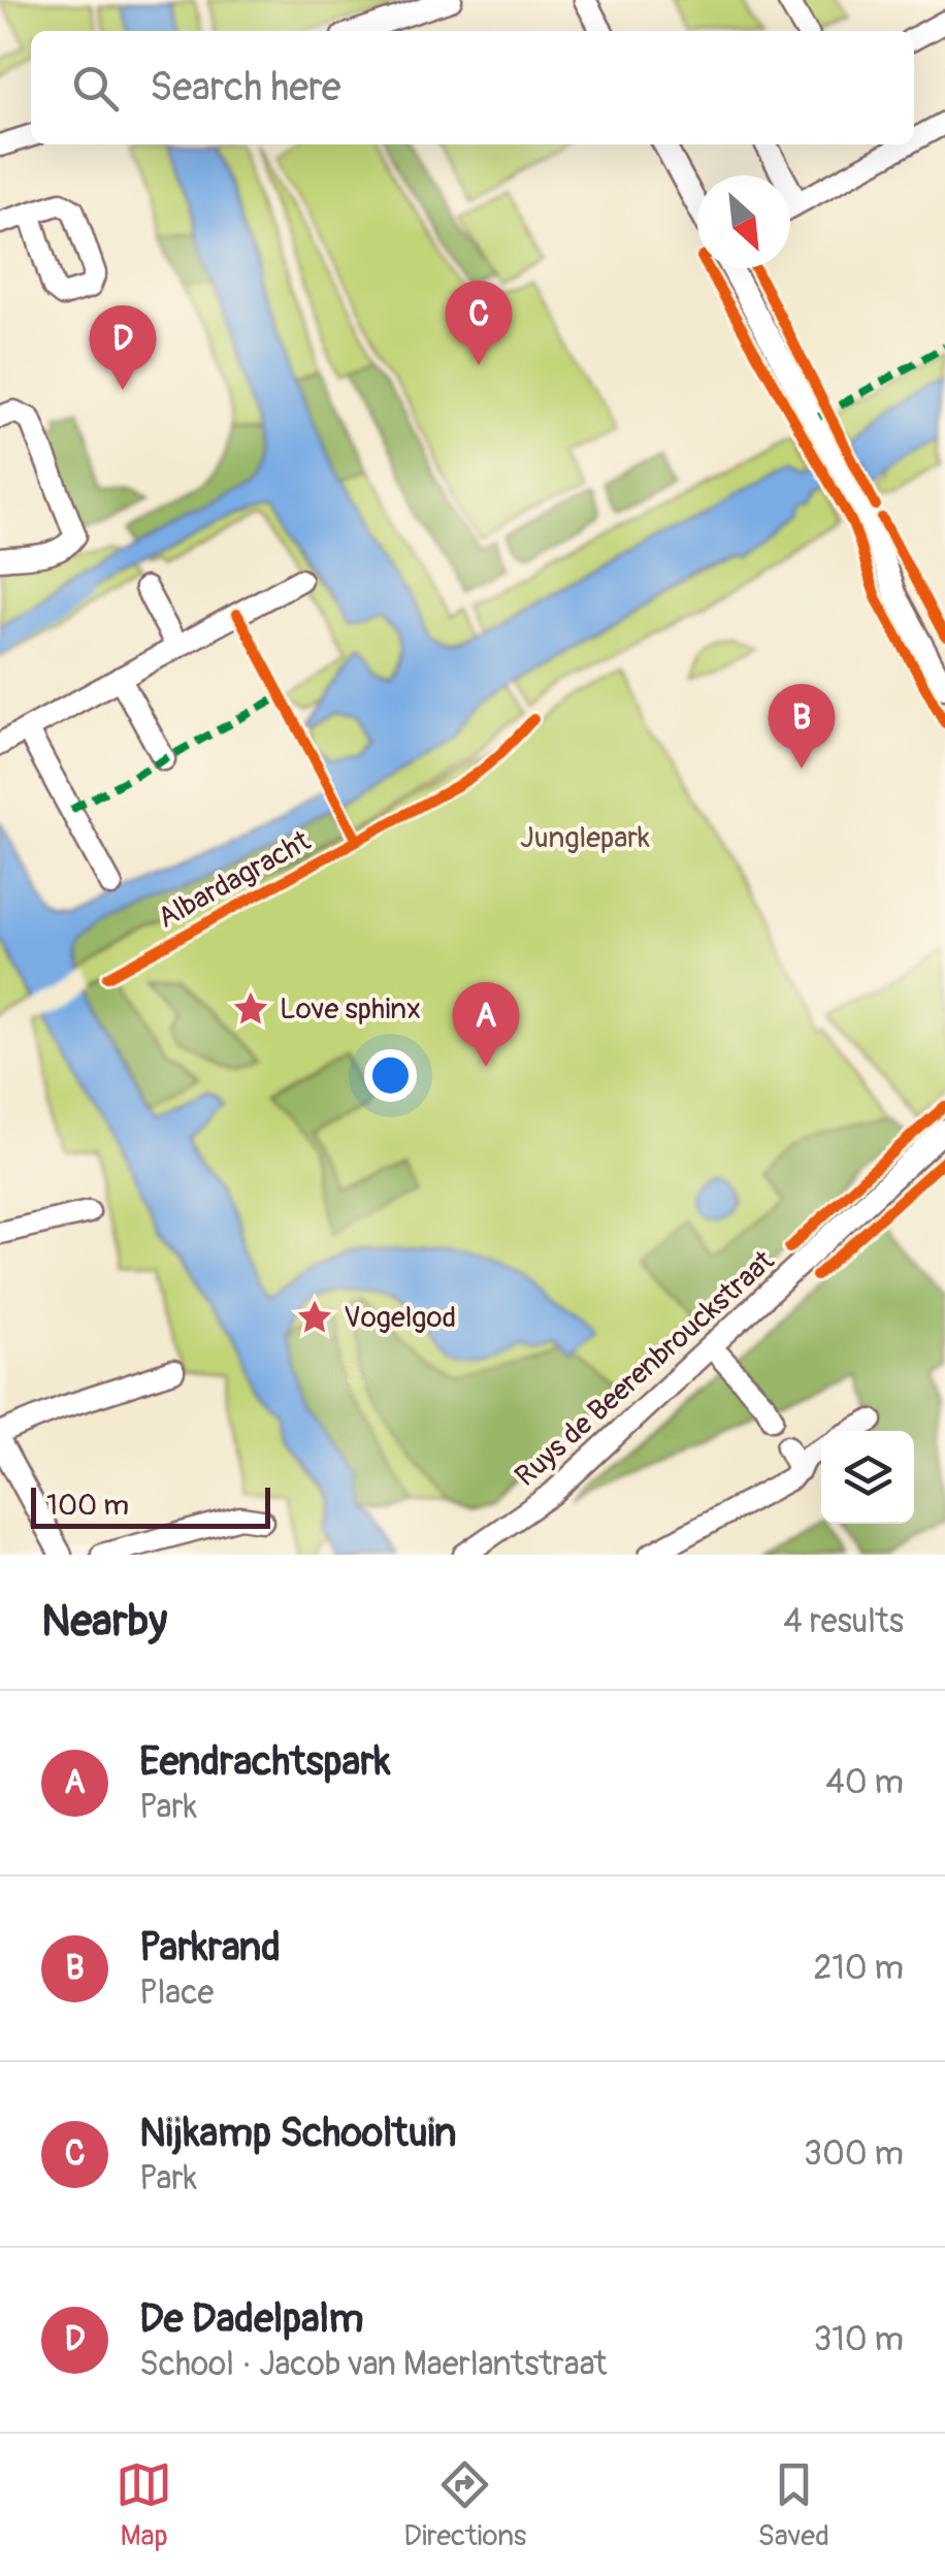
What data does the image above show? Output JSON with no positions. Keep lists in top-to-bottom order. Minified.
{"streets":{"street":["Ruys de Beerenbrouckstraat"],"cycle path":["Albardagracht"]},"parks":["Junglepark"],"places":{"place":["Love sphinx","Vogelgod"]},"scale_bar":"100 m","north":"bottom right","page":{"search":"Search here","pins":["C","D","B","A"],"scale":"100 m","heading":["Nearby","4 results"],"list":[{"mark":"A","name":"Eendrachtspark","note":"Park","value":"40 m"},{"mark":"B","name":"Parkrand","note":"Place","value":"210 m"},{"mark":"C","name":"Nijkamp Schooltuin","note":"Park","value":"300 m"},{"mark":"D","name":"De Dadelpalm","note":"School · Jacob van Maerlantstraat","value":"310 m"}],"nav":["Map","Directions","Saved"]}}
